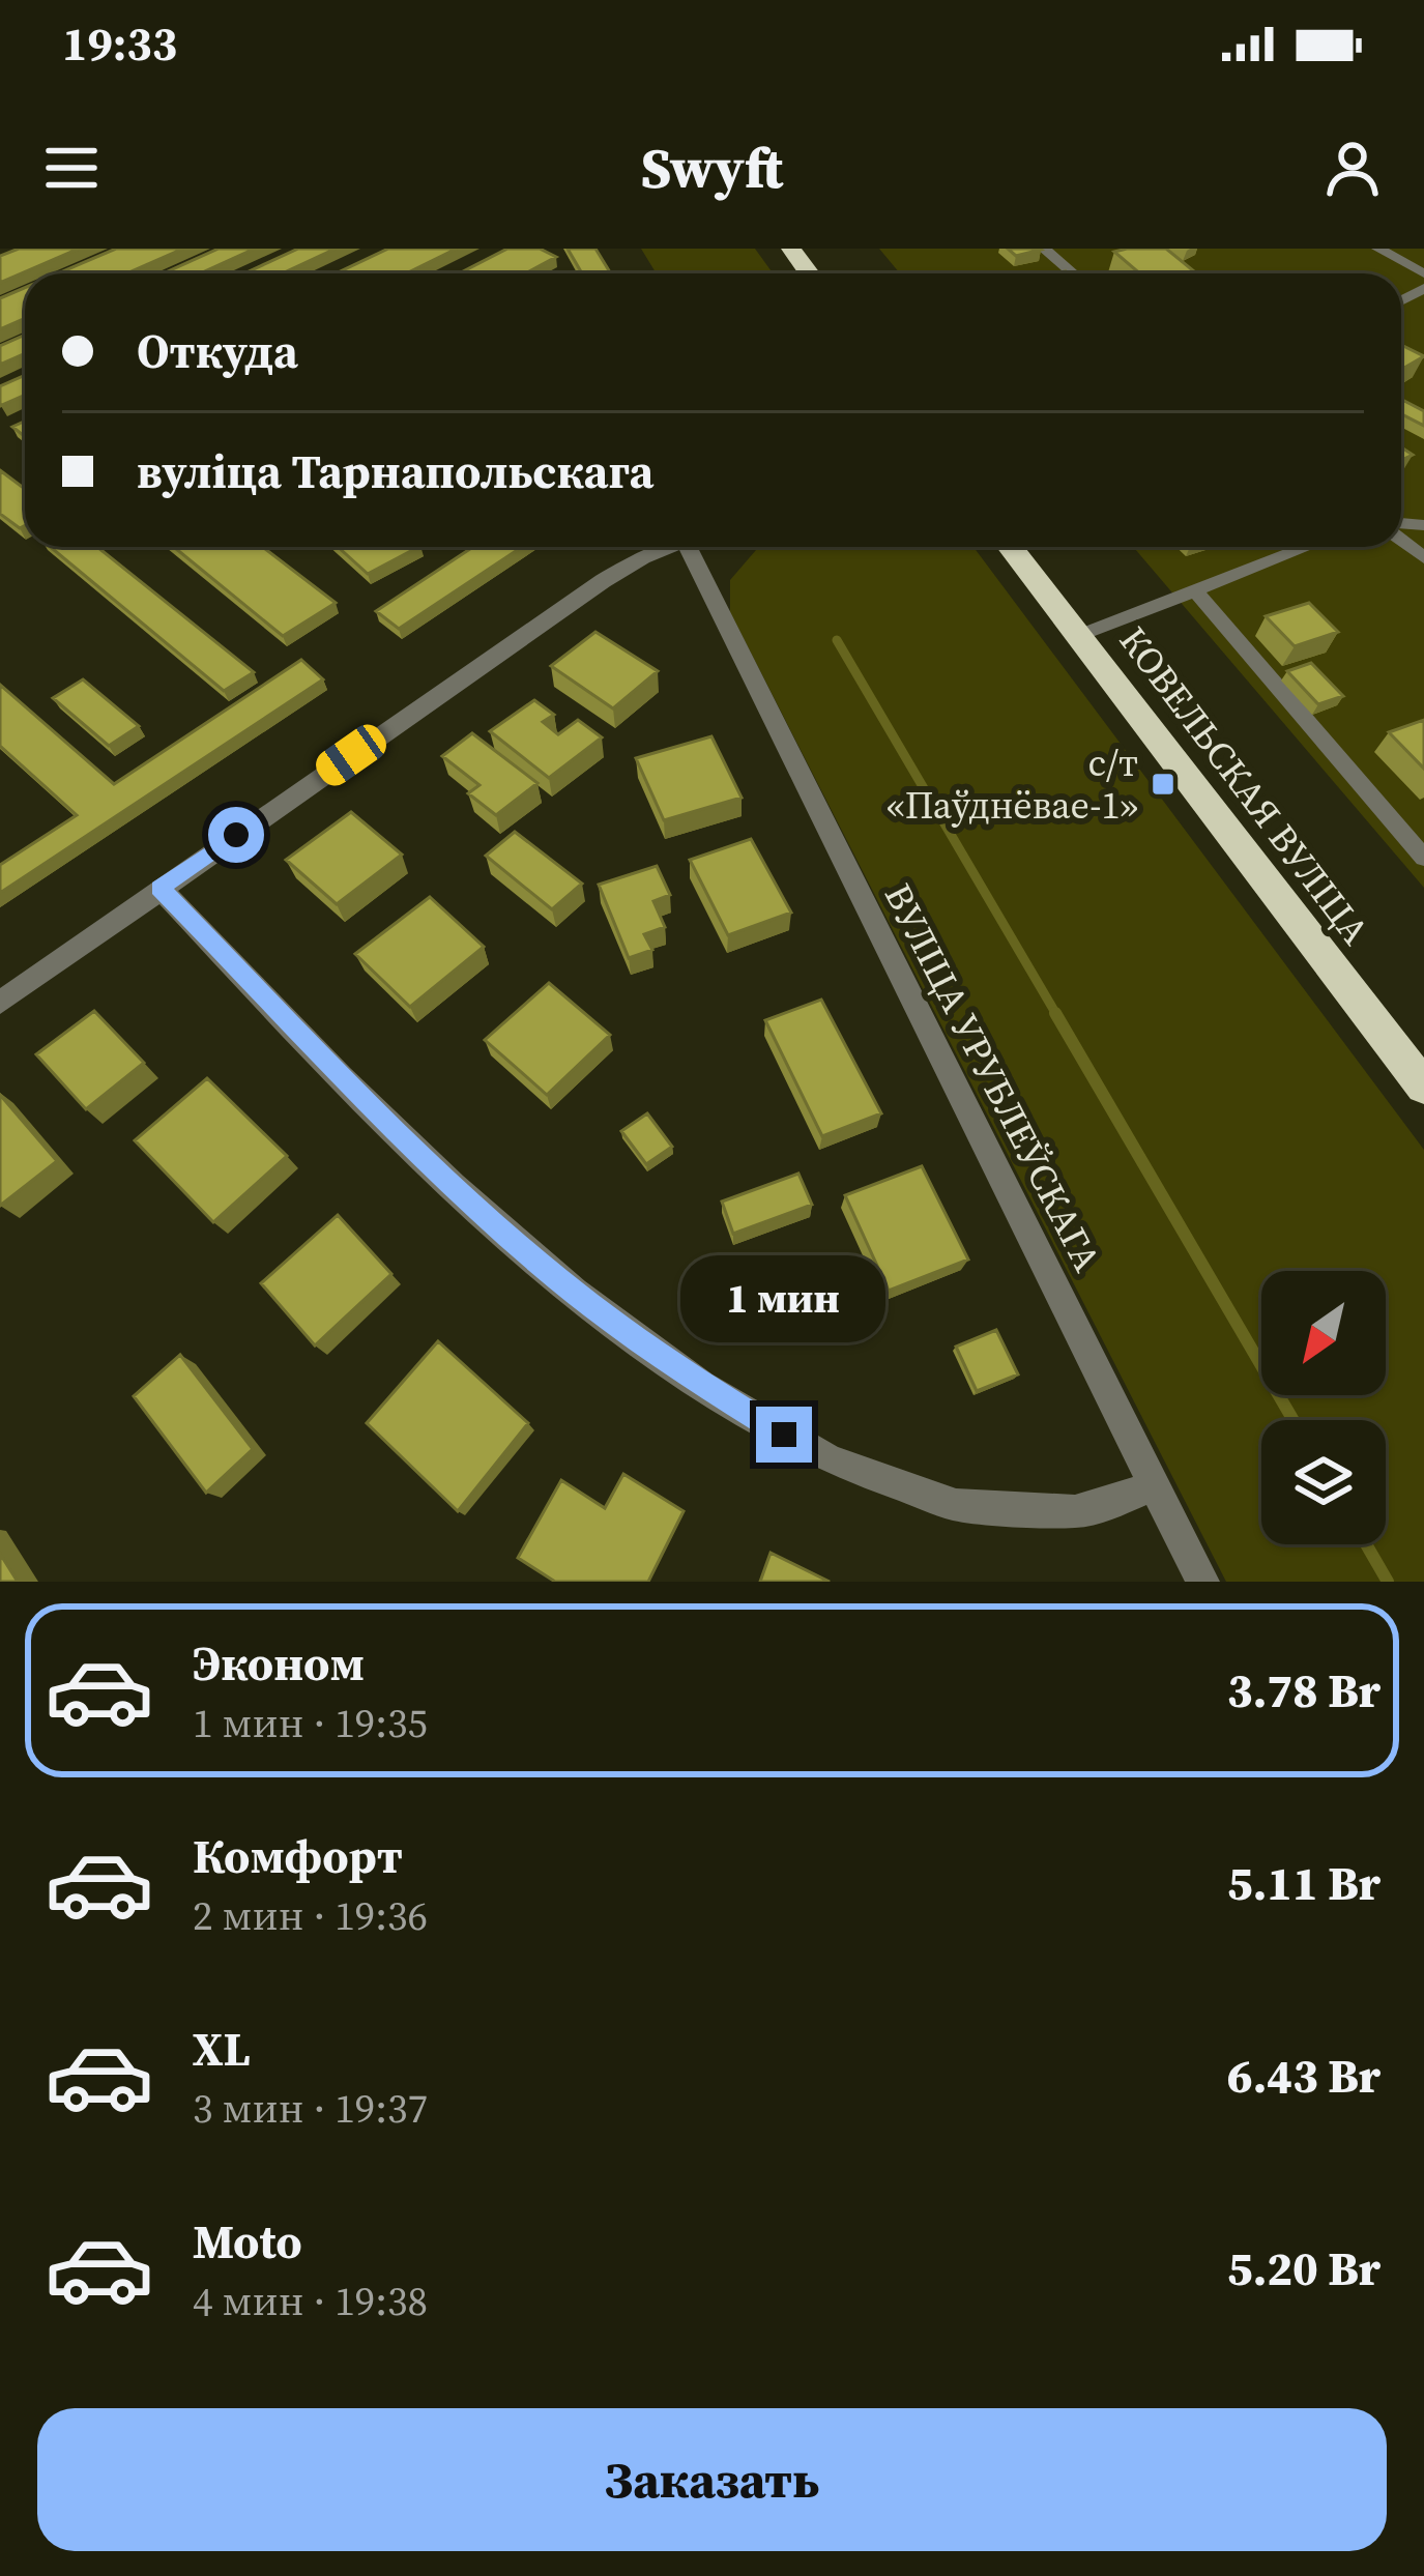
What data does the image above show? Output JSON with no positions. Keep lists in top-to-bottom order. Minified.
{"streets":{"highway":["КОВЕЛЬСКАЯ ВУЛІЦА"],"street":["ВУЛІЦА УРУБЛЕЎСКАГА"]},"places":{"transit":["с/т «Паўднёвае-1»"]},"north":"bottom left","page":{"status":"19:33","header":"Swyft","banner":["Откуда","вуліца Тарнапольскага"],"bubble":"1 мин","list":[{"name":"Эконом","note":"1 мин · 19:35","value":"3.78 Br"},{"name":"Комфорт","note":"2 мин · 19:36","value":"5.11 Br"},{"name":"XL","note":"3 мин · 19:37","value":"6.43 Br"},{"name":"Moto","note":"4 мин · 19:38","value":"5.20 Br"}],"buttons":"Заказать"}}
